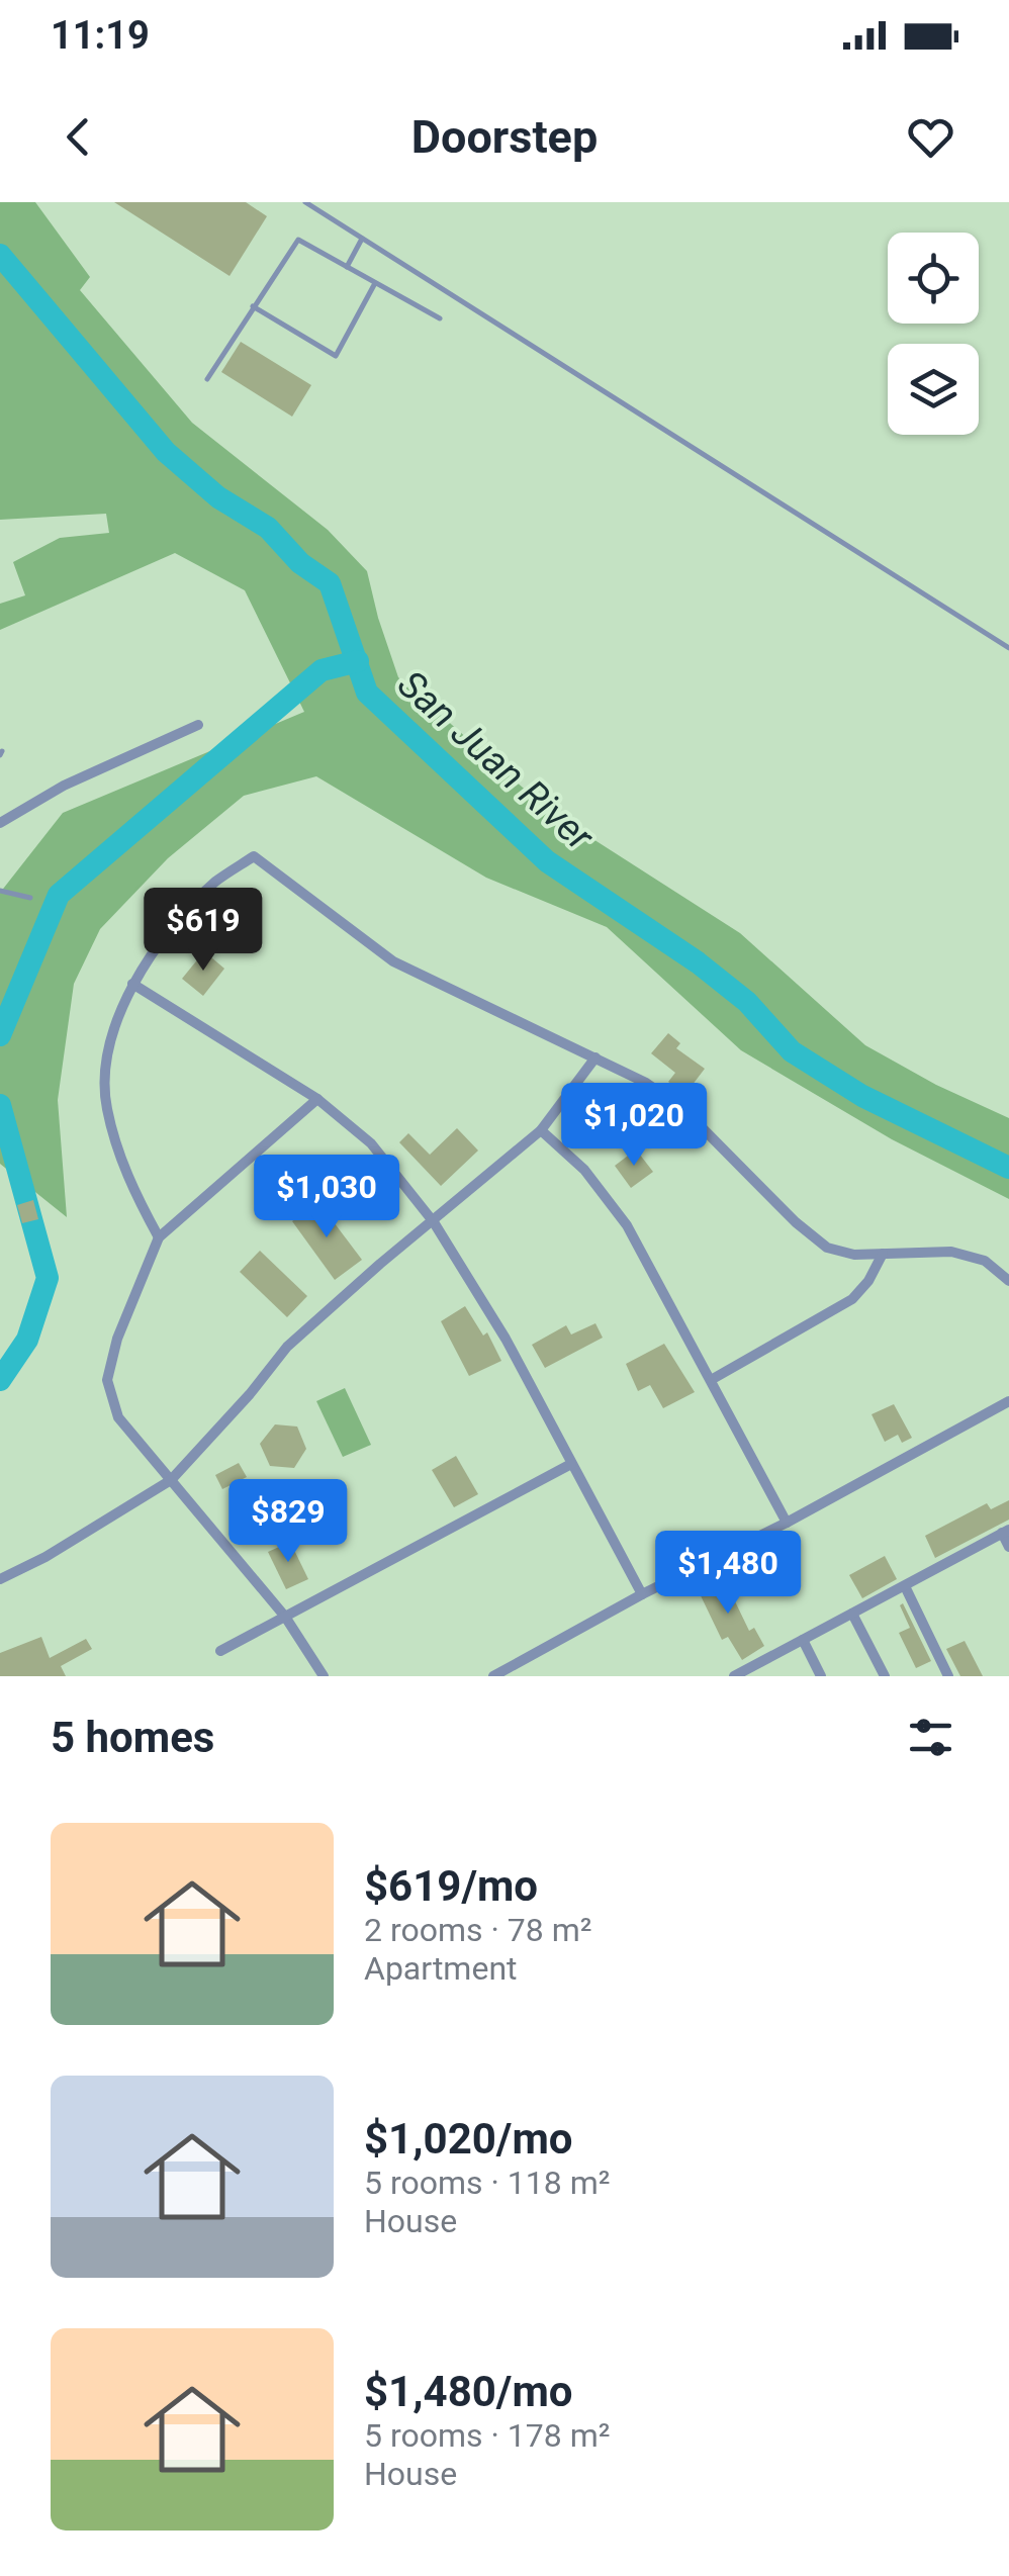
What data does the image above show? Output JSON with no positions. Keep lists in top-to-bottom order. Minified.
{"water":["San Juan River"],"page":{"status":"11:19","header":"Doorstep","price":["$619","$1,020","$1,030","$829","$1,480"],"heading":"5 homes","list":[{"name":"$619/mo","note":"2 rooms · 78 m² · Apartment"},{"name":"$1,020/mo","note":"5 rooms · 118 m² · House"},{"name":"$1,480/mo","note":"5 rooms · 178 m² · House"}]}}
